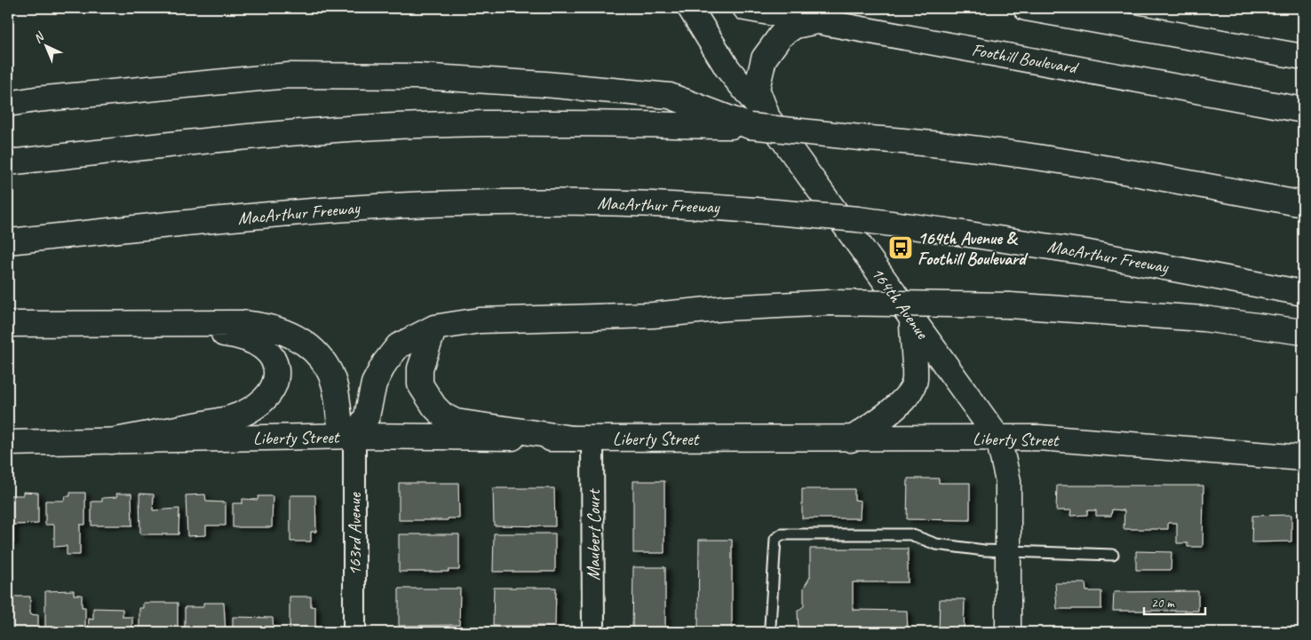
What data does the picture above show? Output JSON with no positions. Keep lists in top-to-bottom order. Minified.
{"streets":{"main road":["Foothill Boulevard","MacArthur Freeway","164th Avenue","Liberty Street"],"street":["163rd Avenue","Maubert Court"]},"crossings":[["164th Avenue","Liberty Street"],["Liberty Street","163rd Avenue"],["Liberty Street","Maubert Court"]],"places":{"bus stop":["164th Avenue & Foothill Boulevard"]},"scale_bar":"20 m","north":"top left"}
